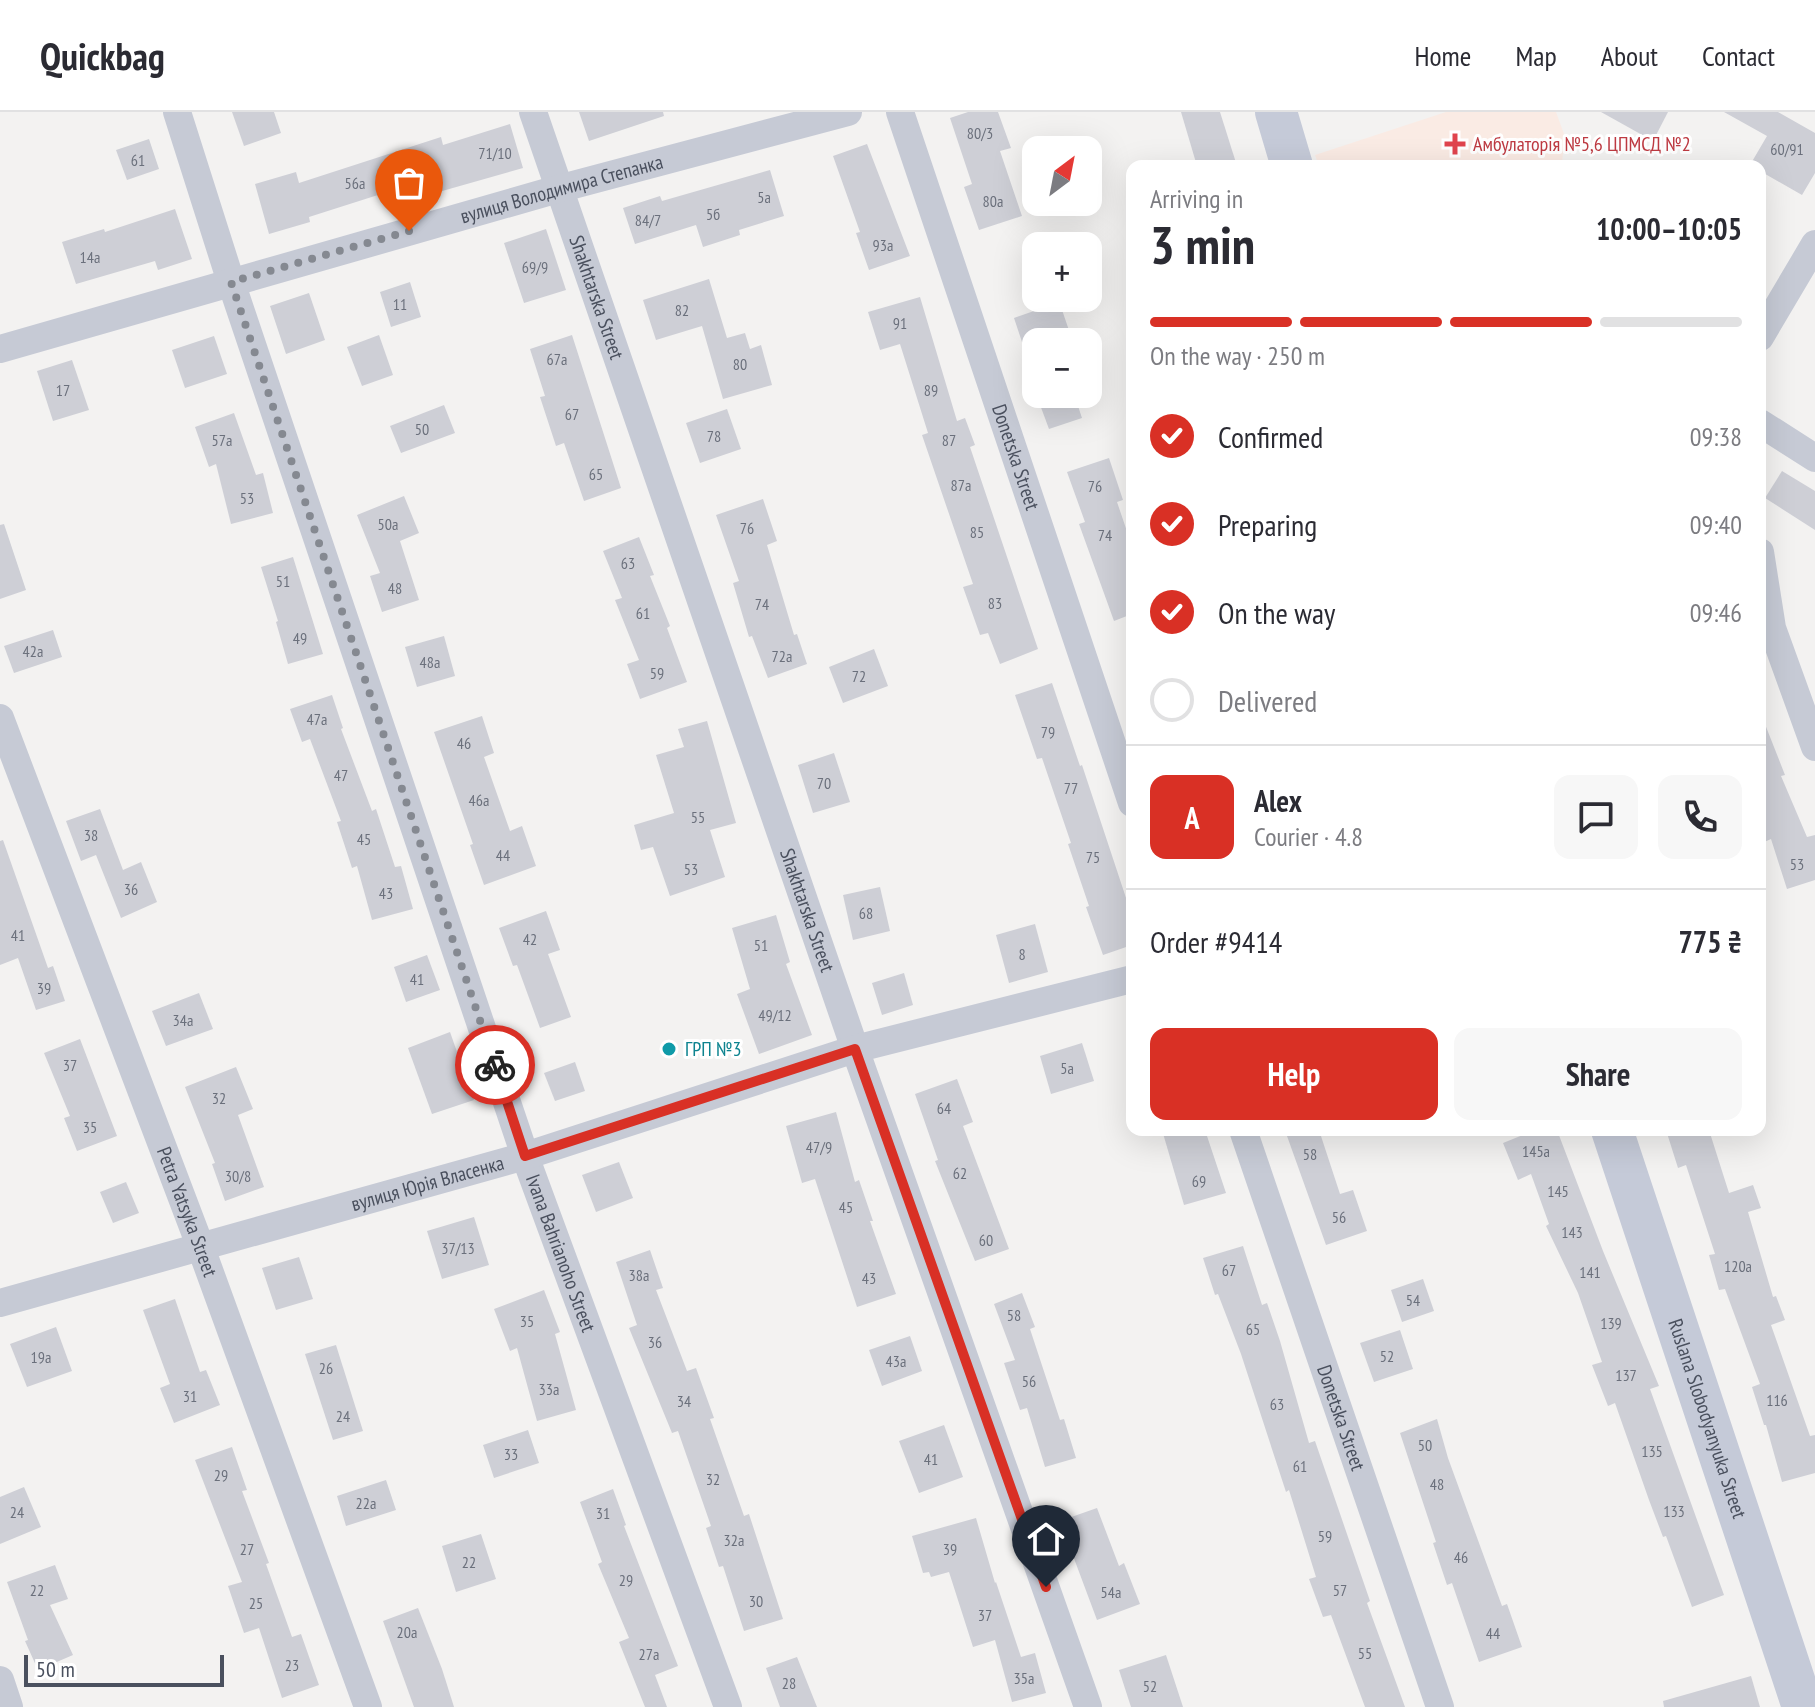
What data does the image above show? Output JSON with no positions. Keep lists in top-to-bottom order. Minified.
{"streets":{"main road":["Ruslana Slobodyanyuka Street"],"street":["вулиця Володимира Степанка","Shakhtarska Street","Donetska Street","вулиця Юрія Власенка","Petra Yatsyka Street","Ivana Bahrianoho Street"]},"crossings":[["вулиця Володимира Степанка","Shakhtarska Street"],["вулиця Володимира Степанка","Ivana Bahrianoho Street"],["Shakhtarska Street","вулиця Юрія Власенка"],["вулиця Юрія Власенка","Petra Yatsyka Street"],["вулиця Юрія Власенка","Ivana Bahrianoho Street"]],"places":{"health":["Амбулаторія №5,6 ЦПМСД №2"],"other":["ГРП №3"]},"house_numbers":["80/3","60/91","71/10","61","56а","5а","80а","5б","84/7","93а","14а","69/9","11","82","91","67а","80","17","89","67","50","78","57а","87","65","87а","76","53","50а","76","85","74","63","51","48","83","74","61","49","42а","72а","48а","59","72","47а","79","46","47","70","77","46а","55","38","45","44","75","53","53","36","43","68","41","42","51","8","41","39","49/12","34а","37","5а","32","64","35","47/9","145а","58","62","30/8","69","145","45","56","143","60","37/13","120а","67","141","38а","43","54","58","35","139","65","36","52","19а","43а","26","137","56","33а","31","116","34","63","24","50","135","33","41","61","29","32","48","22а","133","24","31","59","32а","27","39","46","22","29","22","57","54а","30","25","37","20а","44","55","27а","23","35а","28","52"],"scale_bar":"50 m","north":"top right","page":{"header":"Quickbag","nav":["Home","Map","About","Contact"],"map_buttons":["+","−"],"heading":["3 min","Arriving in","10:00–10:05"],"panel":["Alex","Courier · 4.8","Order #9414","775 ₴"],"bar":"On the way · 250 m","list":[["Confirmed","09:38"],["Preparing","09:40"],["On the way","09:46"],"Delivered"],"round":"A","buttons":["Help","Share"],"scale":"50 m"}}
